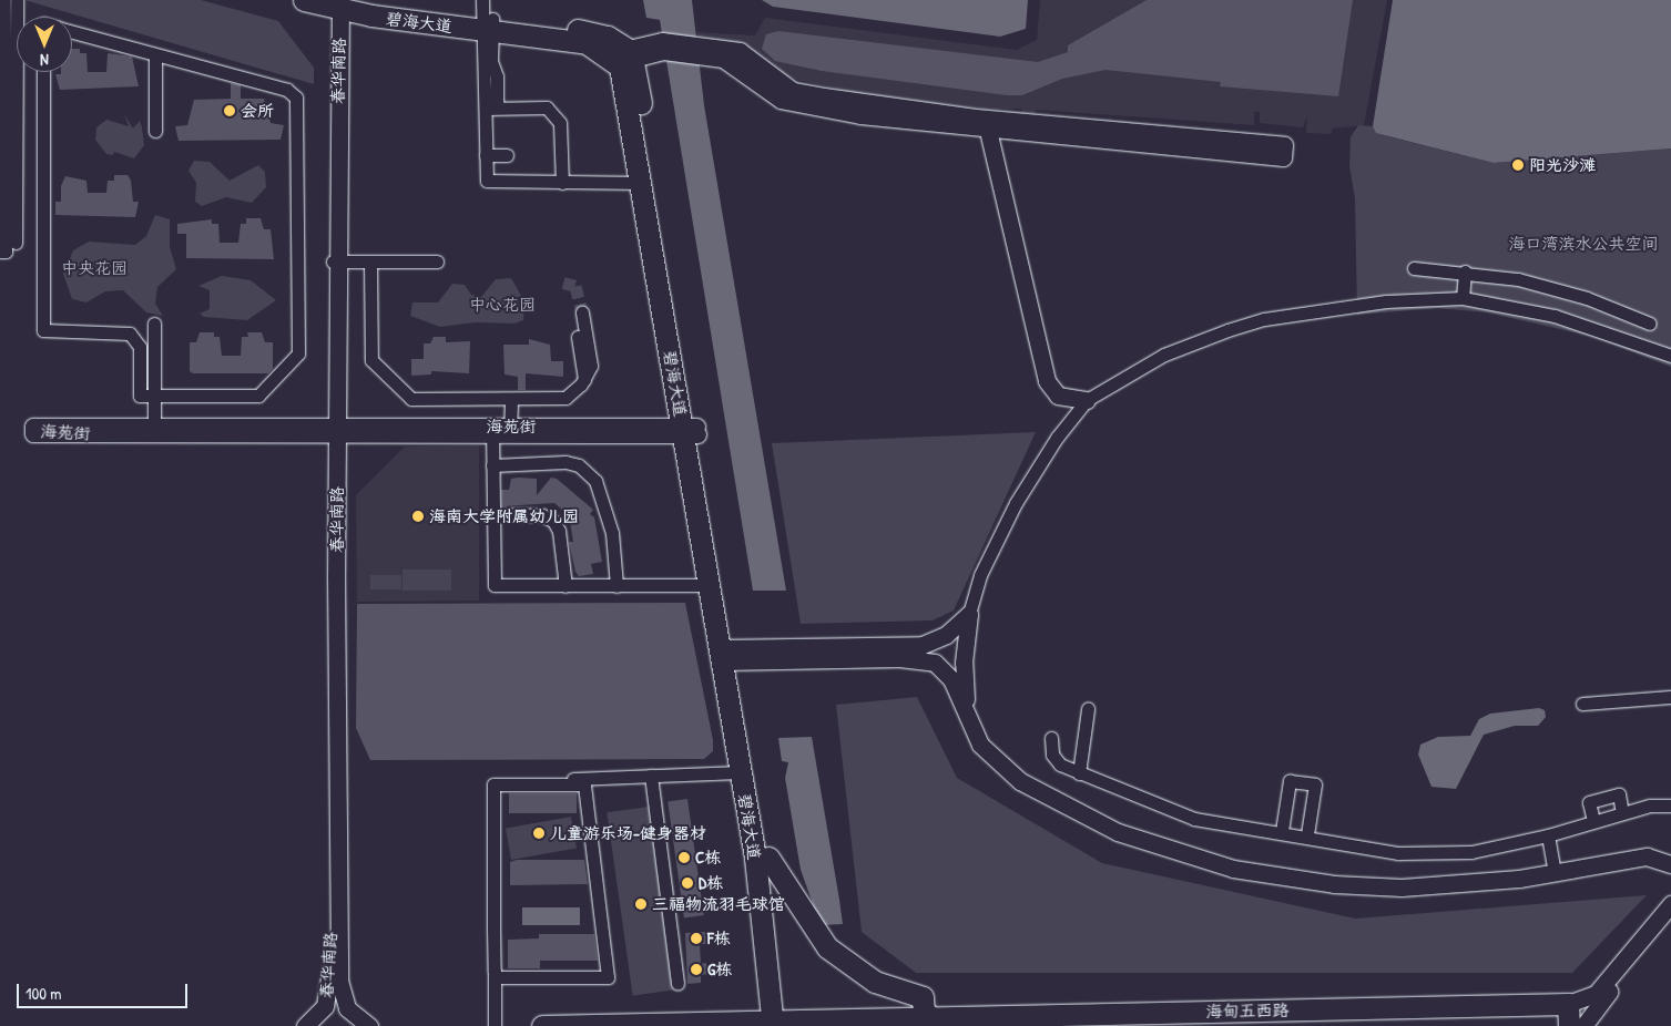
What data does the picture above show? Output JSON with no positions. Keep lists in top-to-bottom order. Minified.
{"streets":{"main road":["碧海大道","海甸五西路"],"street":["春华南路","海苑街"]},"crossings":[["碧海大道","春华南路"],["碧海大道","海苑街"],["碧海大道","海甸五西路"],["春华南路","海苑街"]],"parks":["海口湾滨水公共空间","中央花园","中心花园"],"places":["会所","阳光沙滩","海南大学附属幼儿园","儿童游乐场-健身器材","C栋","D栋","三福物流羽毛球馆","F栋","G栋"],"scale_bar":"100 m","north":"bottom"}
